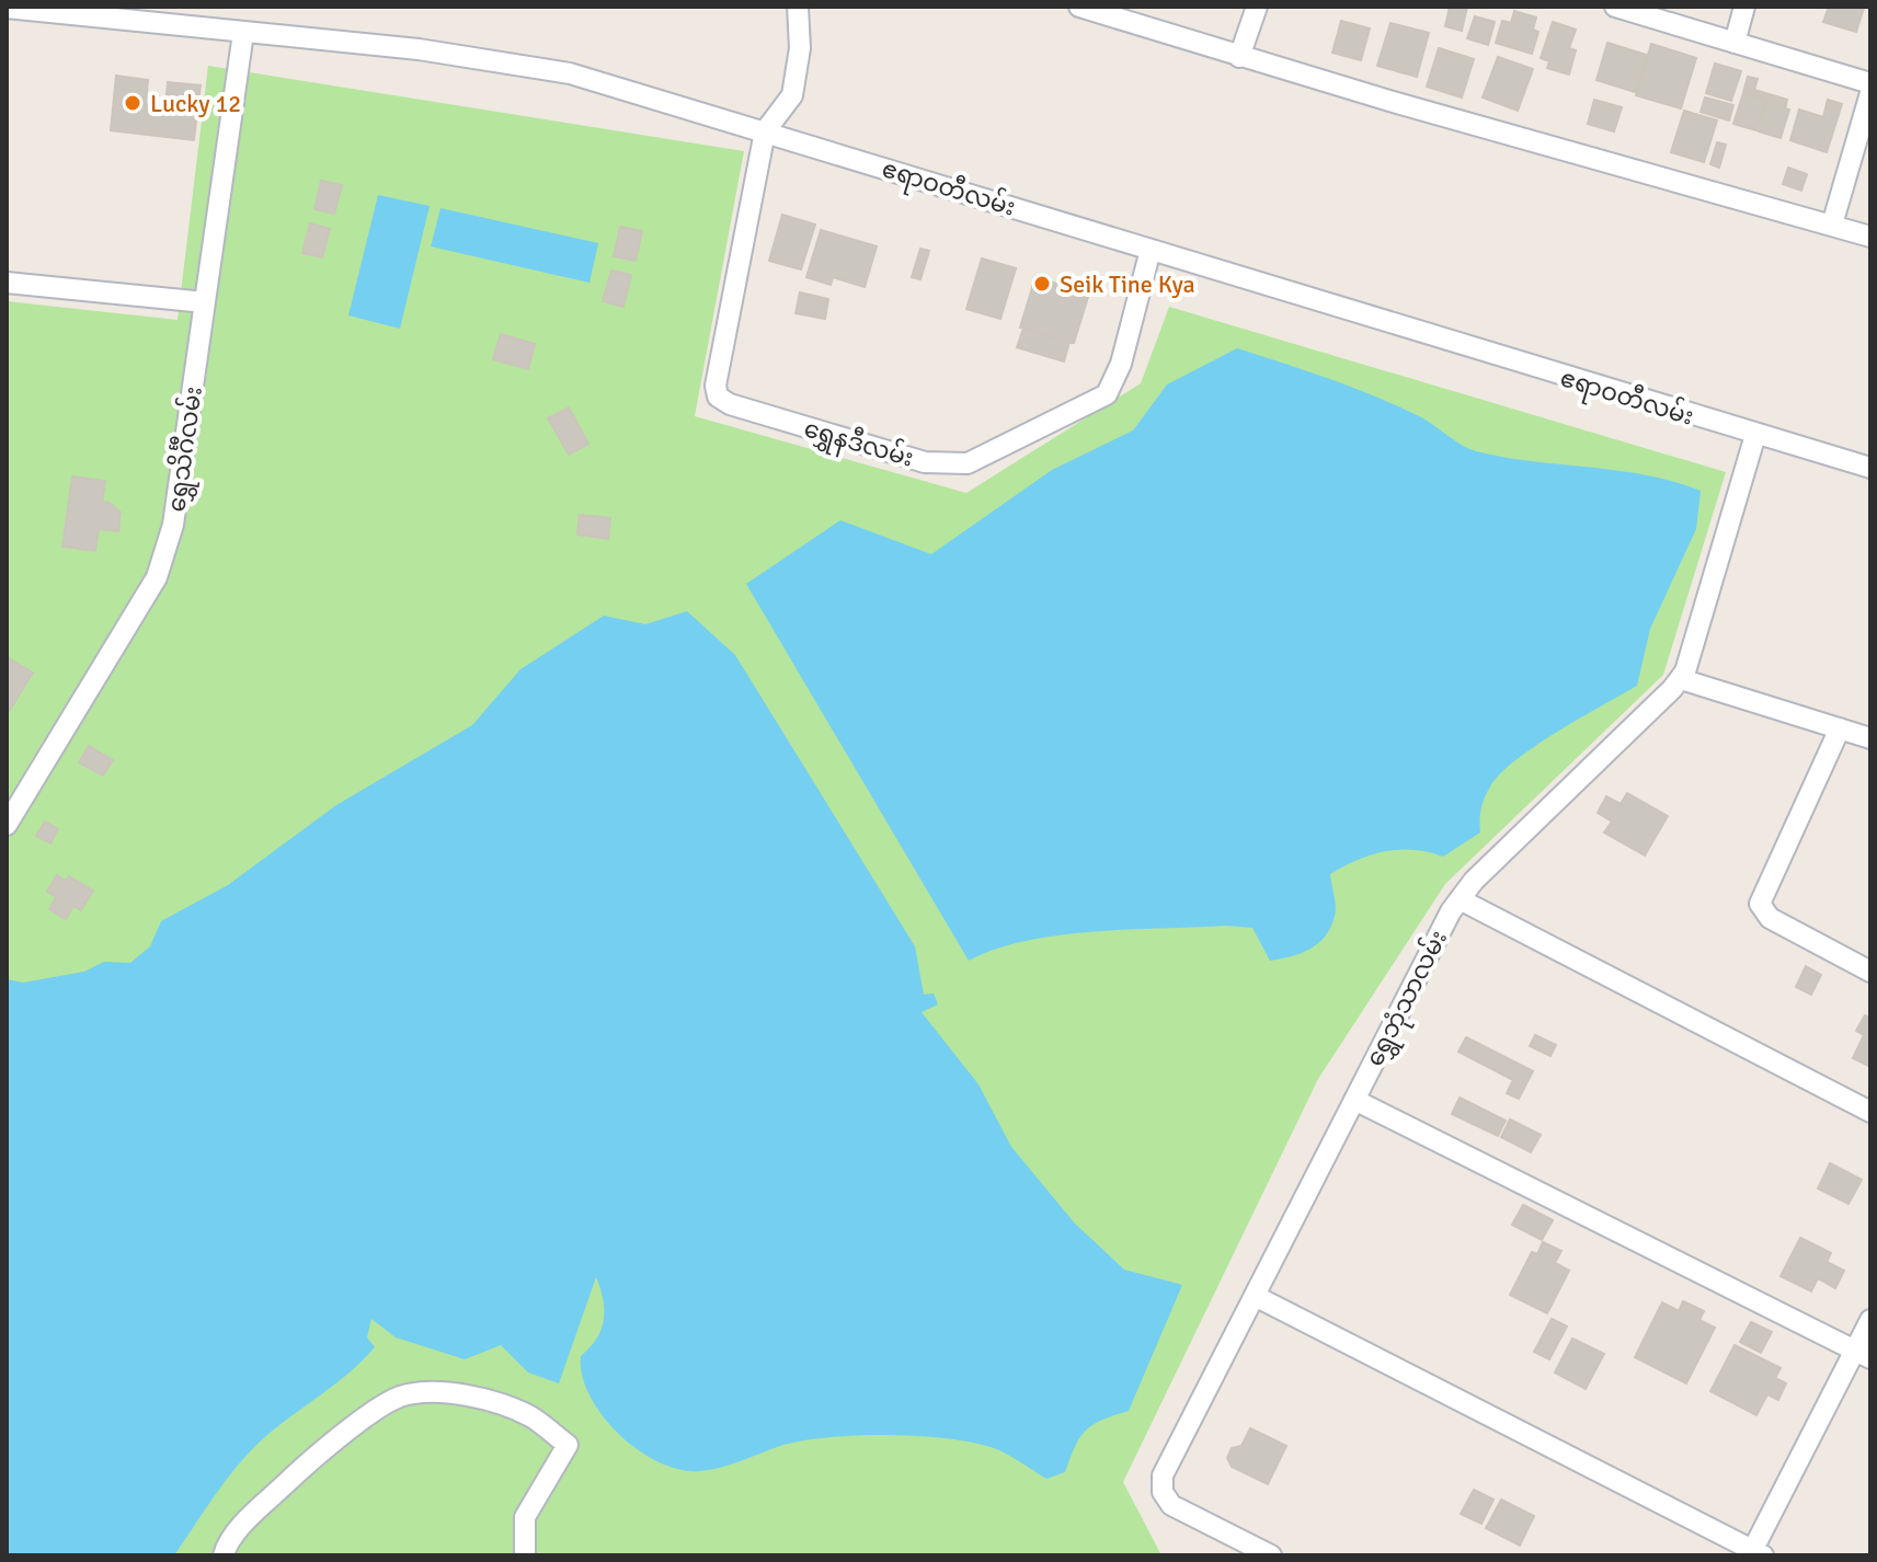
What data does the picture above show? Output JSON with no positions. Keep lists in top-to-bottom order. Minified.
{"streets":{"street":["ဧရာဝတီလမ်း","ရွှေနဒီလမ်း","ရွှေသိင်္ဂီလမ်း","ရွှေဘုံသာလမ်း"]},"crossings":[["ဧရာဝတီလမ်း","ရွှေနဒီလမ်း"],["ဧရာဝတီလမ်း","ရွှေသိင်္ဂီလမ်း"],["ဧရာဝတီလမ်း","ရွှေဘုံသာလမ်း"]],"places":["Lucky 12","Seik Tine Kya"]}
